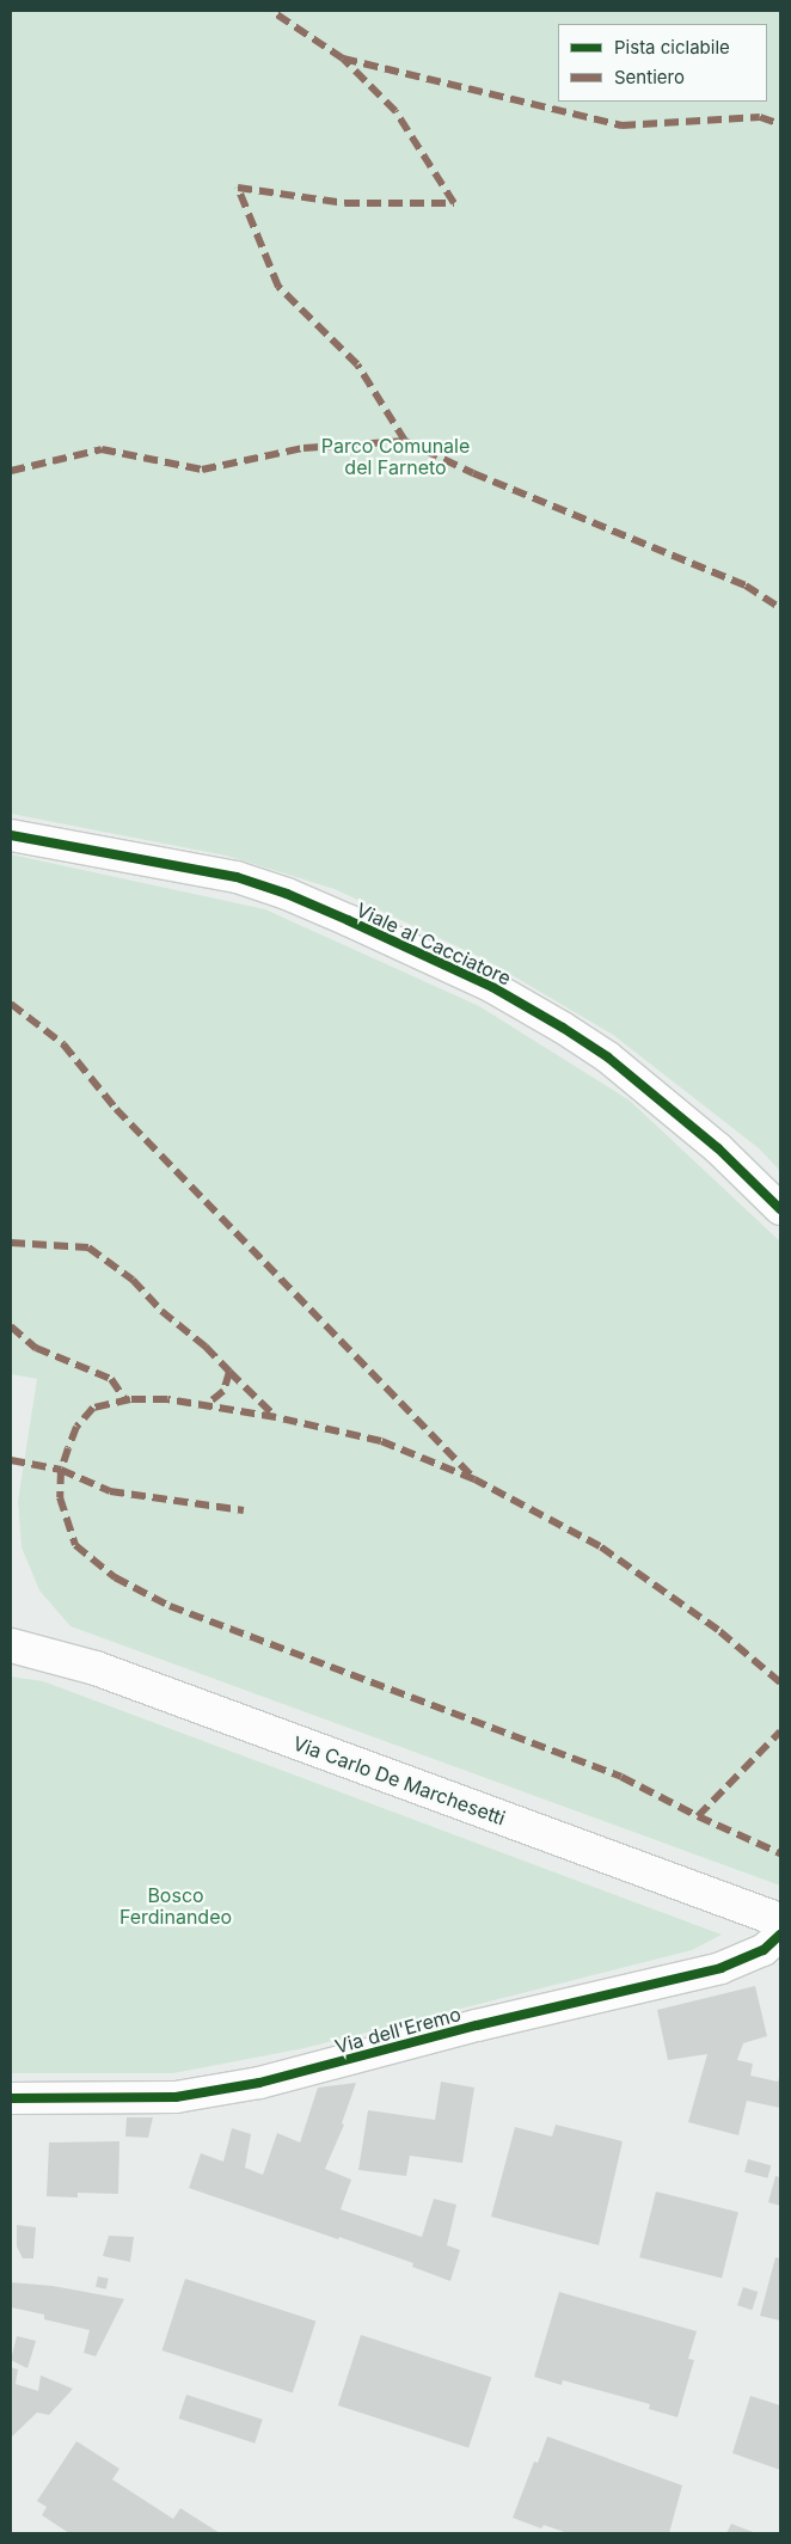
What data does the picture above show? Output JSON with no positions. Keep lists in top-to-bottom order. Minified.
{"streets":{"main road":["Via Carlo De Marchesetti"],"street":["Viale al Cacciatore","Via dell'Eremo"]},"parks":["Parco Comunale del Farneto","Bosco Ferdinandeo"],"legend":["Pista ciclabile","Sentiero"]}
